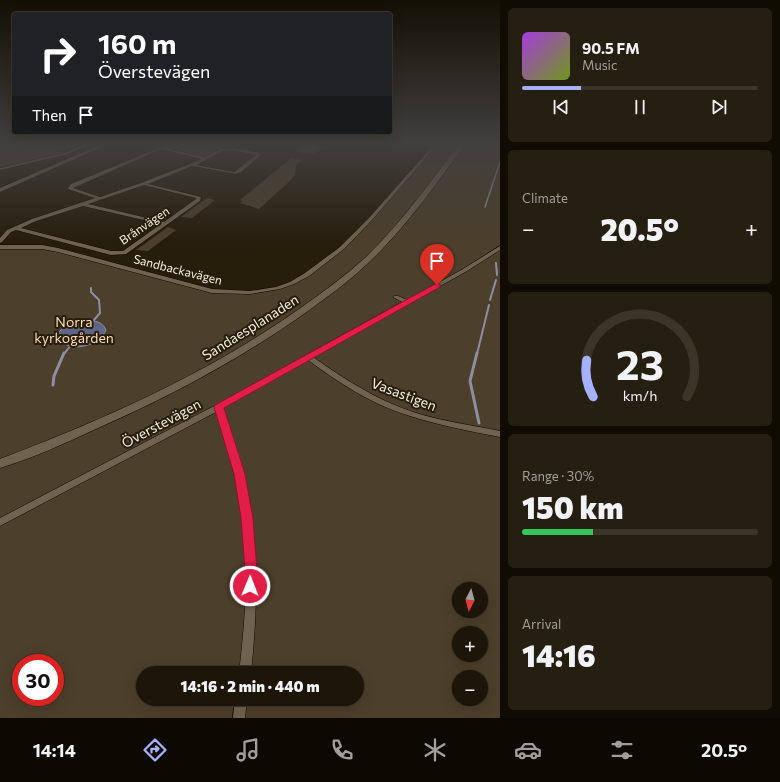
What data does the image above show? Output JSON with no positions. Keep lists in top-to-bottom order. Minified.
{"streets":{"main road":["Sandaesplanaden"],"street":["Brånvägen","Sandbackavägen","Vasastigen","Överstevägen"]},"crossings":[["Vasastigen","Överstevägen"]],"parks":["Norra kyrkogården"],"north":"bottom","page":{"turn":["160 m","Överstevägen"],"song":["90.5 FM","Music"],"then":"Then","tile":["Climate",["Range · 30%","150 km"],["Arrival","14:16"]],"heat":["−","20.5°","+"],"map_buttons":["+","−"],"limit":"30","trip":"14:16 · 2 min · 440 m","tabs":["14:14","20.5°"],"gauge":["23","km/h"]}}
